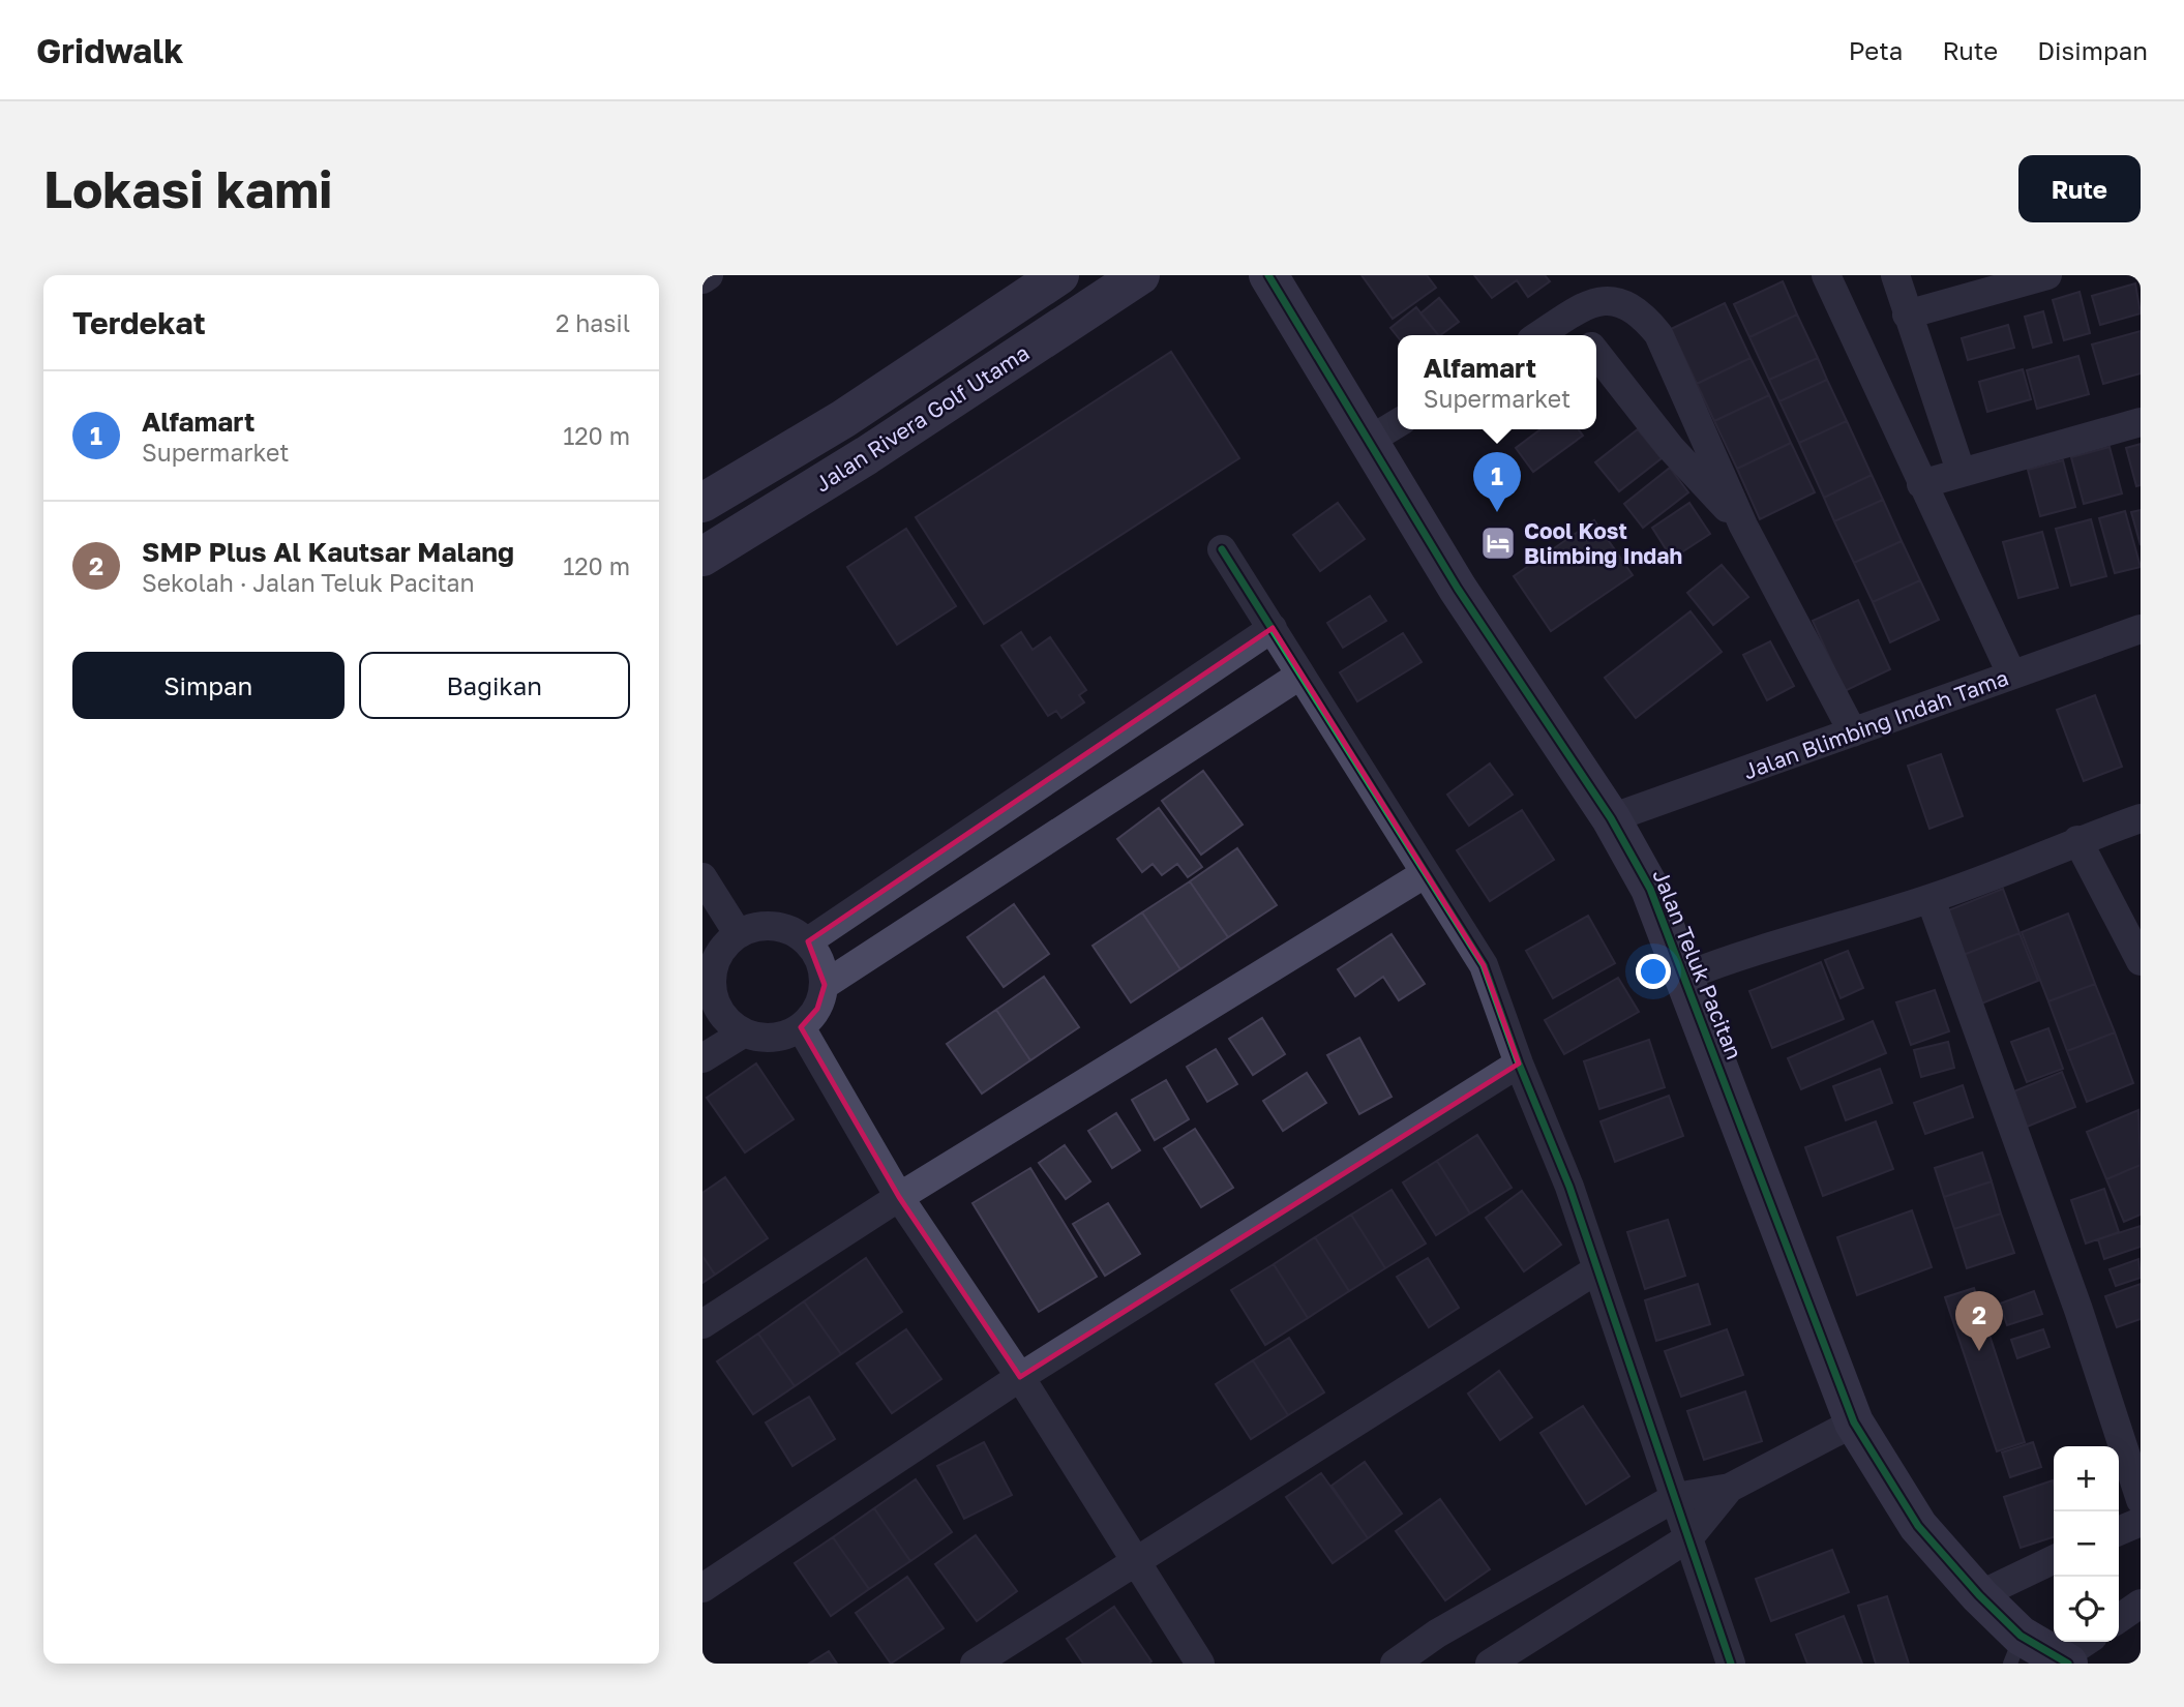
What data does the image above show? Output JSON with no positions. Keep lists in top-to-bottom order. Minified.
{"streets":{"street":["Jalan Rivera Golf Utama","Jalan Blimbing Indah Tama","Jalan Teluk Pacitan"]},"crossings":[["Jalan Blimbing Indah Tama","Jalan Teluk Pacitan"]],"places":{"hotel":["Cool Kost Blimbing Indah"]},"page":{"header":"Gridwalk","nav":["Peta","Rute","Disimpan"],"buttons":["Rute",["Simpan","Bagikan"]],"title":"Lokasi kami","heading":["Terdekat","2 hasil"],"popup":["Alfamart","Supermarket"],"list":[{"mark":"1","name":"Alfamart","note":"Supermarket","value":"120 m"},{"mark":"2","name":"SMP Plus Al Kautsar Malang","note":"Sekolah · Jalan Teluk Pacitan","value":"120 m"}],"pins":["1","2"],"map_buttons":["+","−"]}}
